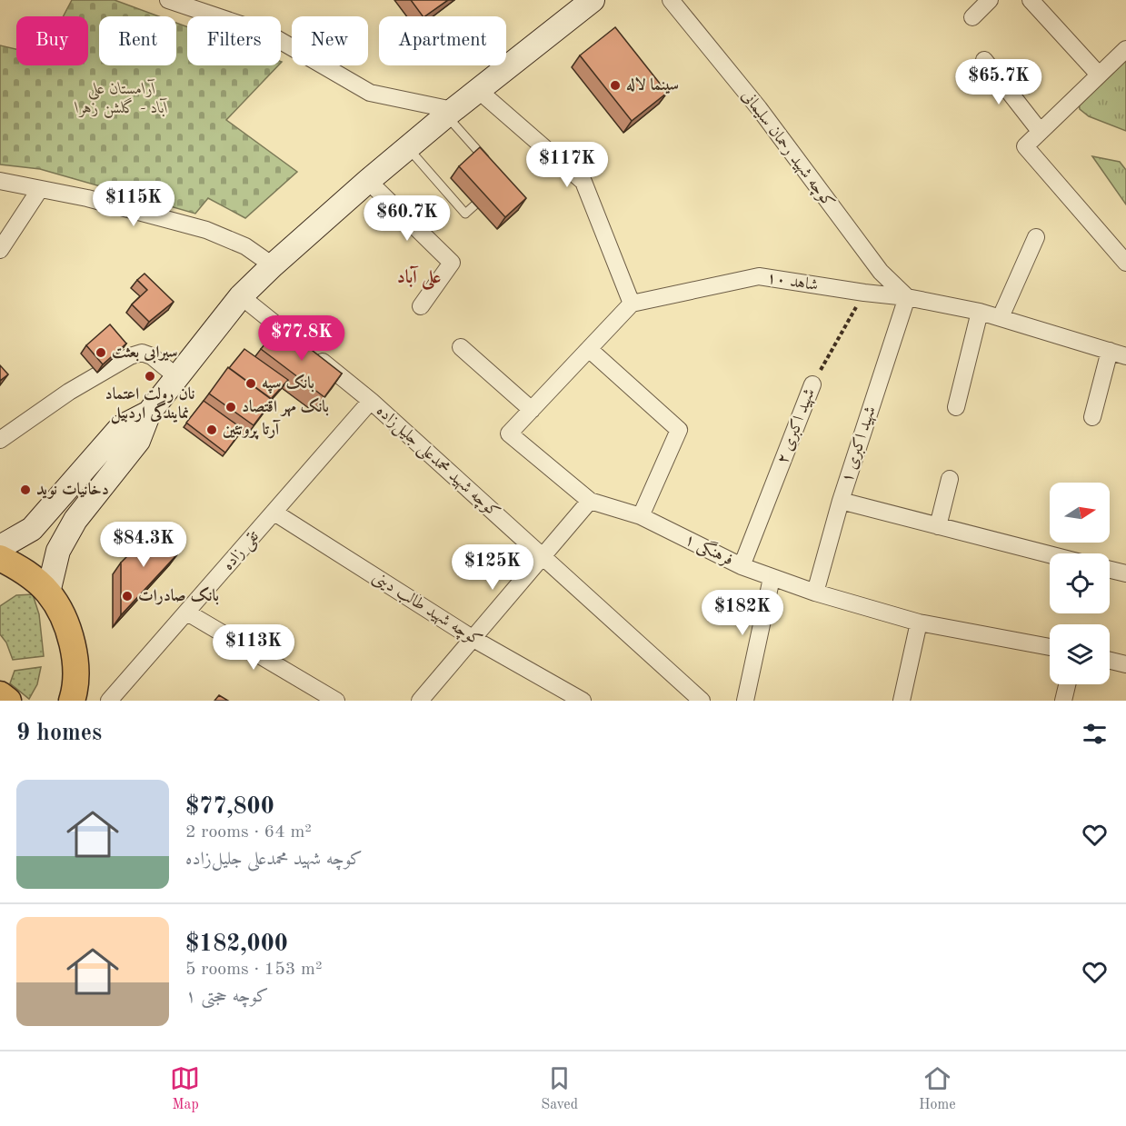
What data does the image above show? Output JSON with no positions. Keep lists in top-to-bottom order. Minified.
{"streets":{"street":["کوچه شهید رحمان سلیمانی","شاهد ۱۰","شهید اکبری ۲","شهید اکبری ۱","کوچه شهید محمدعلی جلیل‌زاده","فرهنگی ۱","تقی زاده","کوچه شهید طالب دینی"]},"crossings":[["کوچه شهید رحمان سلیمانی","شاهد ۱۰"],["کوچه شهید رحمان سلیمانی","شهید اکبری ۱"],["شاهد ۱۰","شهید اکبری ۲"],["شاهد ۱۰","شهید اکبری ۱"],["شهید اکبری ۲","فرهنگی ۱"],["شهید اکبری ۱","فرهنگی ۱"],["کوچه شهید محمدعلی جلیل‌زاده","تقی زاده"],["تقی زاده","کوچه شهید طالب دینی"]],"districts":["علی آباد"],"parks":["آرامستان علی آباد - گلشن زهرا"],"places":["سینما لاله","سیرابی بعثت","نان رولت اعتماد نمایندگی اردبیل","بانک سپه","بانک مهر اقتصاد","آرتا پروتئین","دخانیات نوید","بانک صادرات"],"north":"right","page":{"chip":["Buy","Rent","Filters","New","Apartment"],"price":["$65.7K","$117K","$115K","$60.7K","$77.8K","$84.3K","$125K","$182K","$113K"],"heading":"9 homes","list":[{"name":"$77,800","note":"2 rooms · 64 m² · کوچه شهید محمدعلی جلیل‌زاده"},{"name":"$182,000","note":"5 rooms · 153 m² · کوچه حجتی ۱"}],"tabs":["Map","Saved","Home"]}}
